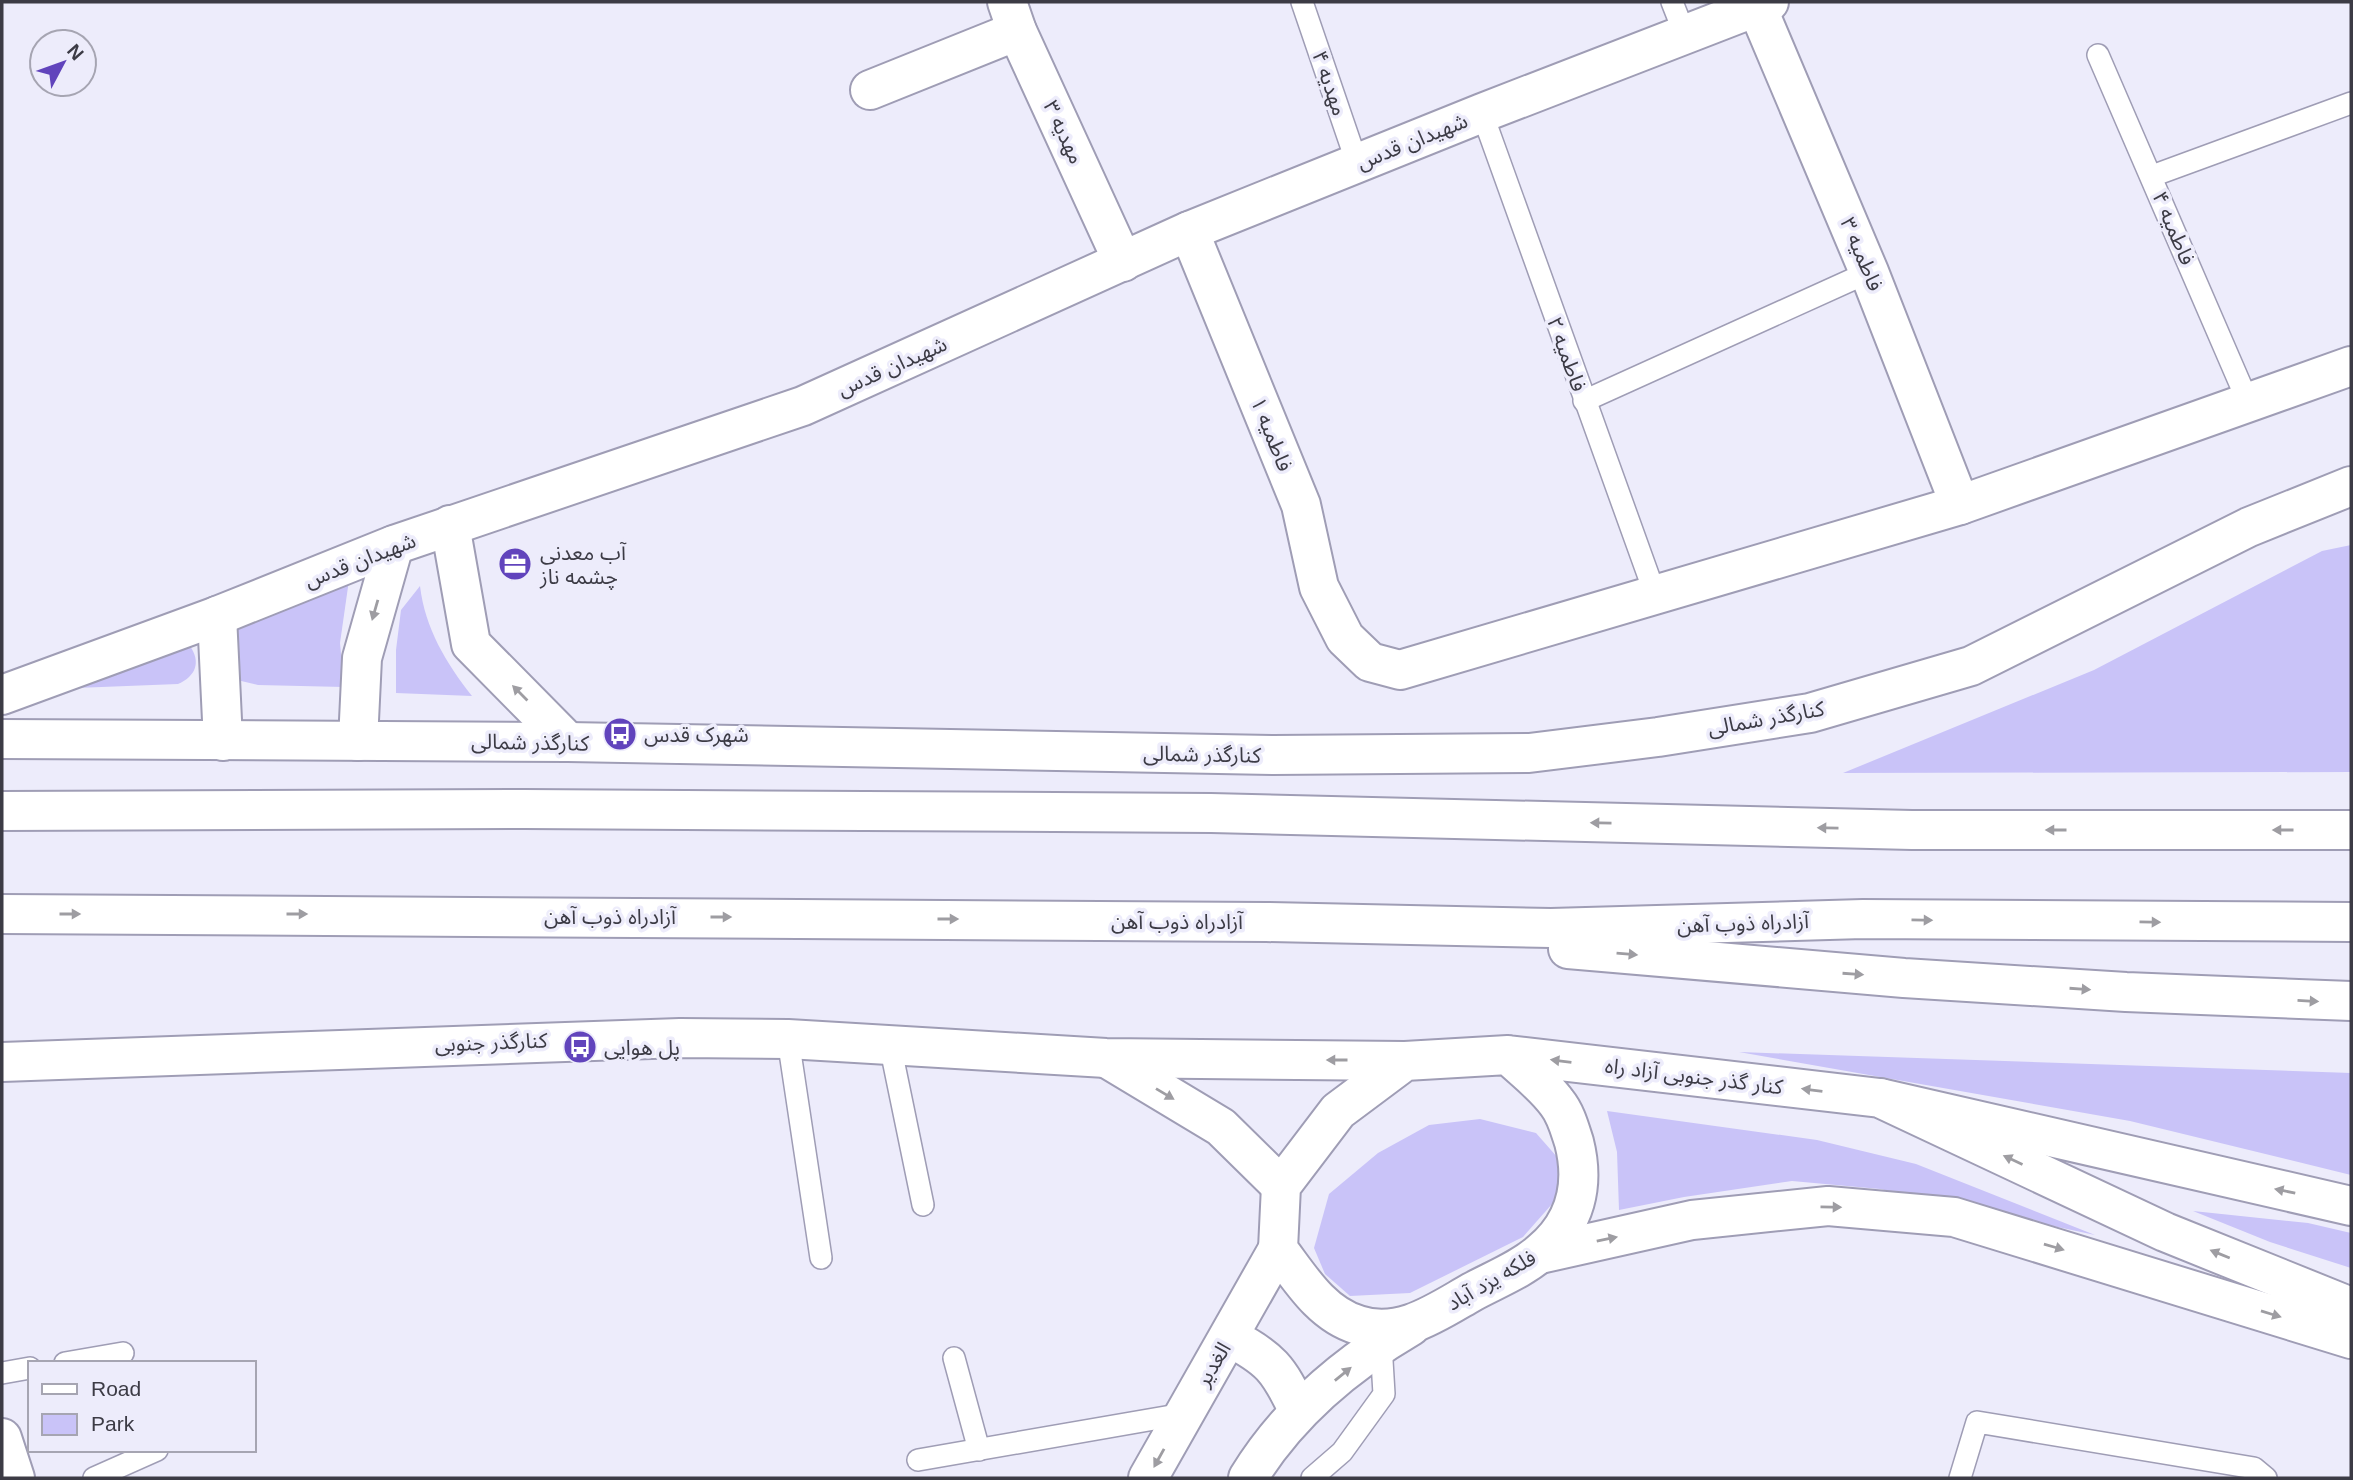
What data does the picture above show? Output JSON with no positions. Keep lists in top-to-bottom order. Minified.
{"streets":{"main road":["مهدیه ۳","شهیدان قدس","فاطمیه ۳","فاطمیه ۱","کنارگذر شمالی","آزادراه ذوب آهن","کنارگذر جنوبی","کنار گذر جنوبی آزاد راه","فلکه یزد آباد","الغدیر"],"lane":["مهدیه ۴","فاطمیه ۴","فاطمیه ۲"]},"crossings":[["مهدیه ۴","شهیدان قدس"],["مهدیه ۳","شهیدان قدس"],["شهیدان قدس","فاطمیه ۳"],["شهیدان قدس","فاطمیه ۲"],["شهیدان قدس","فاطمیه ۱"],["فاطمیه ۴","فاطمیه ۱"],["فاطمیه ۳","فاطمیه ۱"],["فاطمیه ۲","فاطمیه ۱"],["کنار گذر جنوبی آزاد راه","فلکه یزد آباد"],["فلکه یزد آباد","الغدیر"]],"places":{"office":["آب معدنی چشمه ناز"],"bus stop":["شهرک قدس","پل هوایی"]},"legend":["Road","Park"],"north":"top right"}
